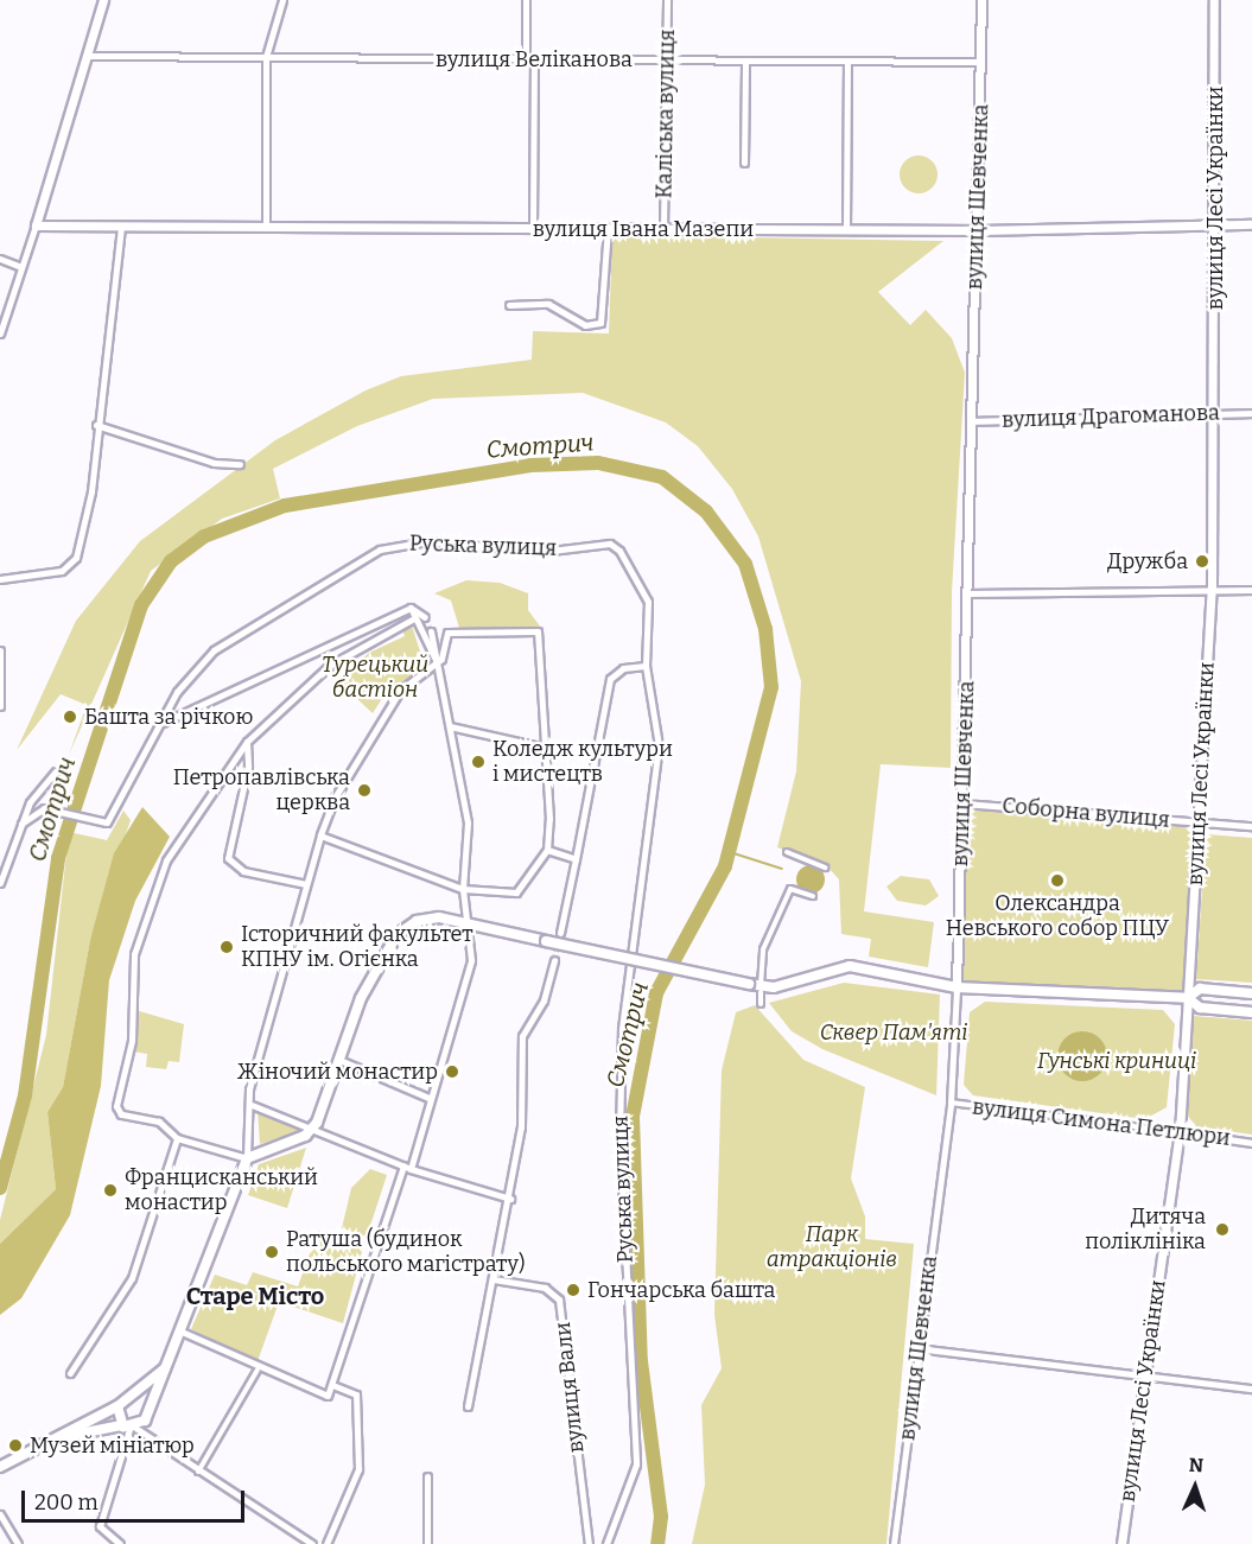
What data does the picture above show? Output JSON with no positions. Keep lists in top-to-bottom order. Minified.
{"streets":{"street":["вулиця Веліканова","Каліська вулиця","вулиця Шевченка","вулиця Лесі Українки","вулиця Івана Мазепи","вулиця Драгоманова","Руська вулиця","Соборна вулиця","вулиця Симона Петлюри","вулиця Вали"]},"crossings":[["вулиця Веліканова","Каліська вулиця"],["вулиця Веліканова","вулиця Шевченка"],["Каліська вулиця","вулиця Івана Мазепи"],["вулиця Шевченка","вулиця Івана Мазепи"],["вулиця Шевченка","вулиця Драгоманова"],["вулиця Шевченка","Соборна вулиця"],["вулиця Шевченка","вулиця Симона Петлюри"],["вулиця Лесі Українки","вулиця Івана Мазепи"],["вулиця Лесі Українки","вулиця Драгоманова"],["вулиця Лесі Українки","Соборна вулиця"],["вулиця Лесі Українки","вулиця Симона Петлюри"]],"districts":["Старе Місто"],"water":["Смотрич"],"parks":["Турецький бастіон","Сквер Пам'яті","Гунські криниці","Парк атракціонів"],"places":["Дружба","Башта за річкою","Коледж культури і мистецтв","Петропавлівська церква","Олександра Невського собор ПЦУ","Історичний факультет КПНУ ім. Огієнка","Жіночий монастир","Францисканський монастир","Дитяча поліклініка","Ратуша (будинок польського магістрату)","Гончарська башта","Музей мініатюр"],"scale_bar":"200 m","north":"top"}
